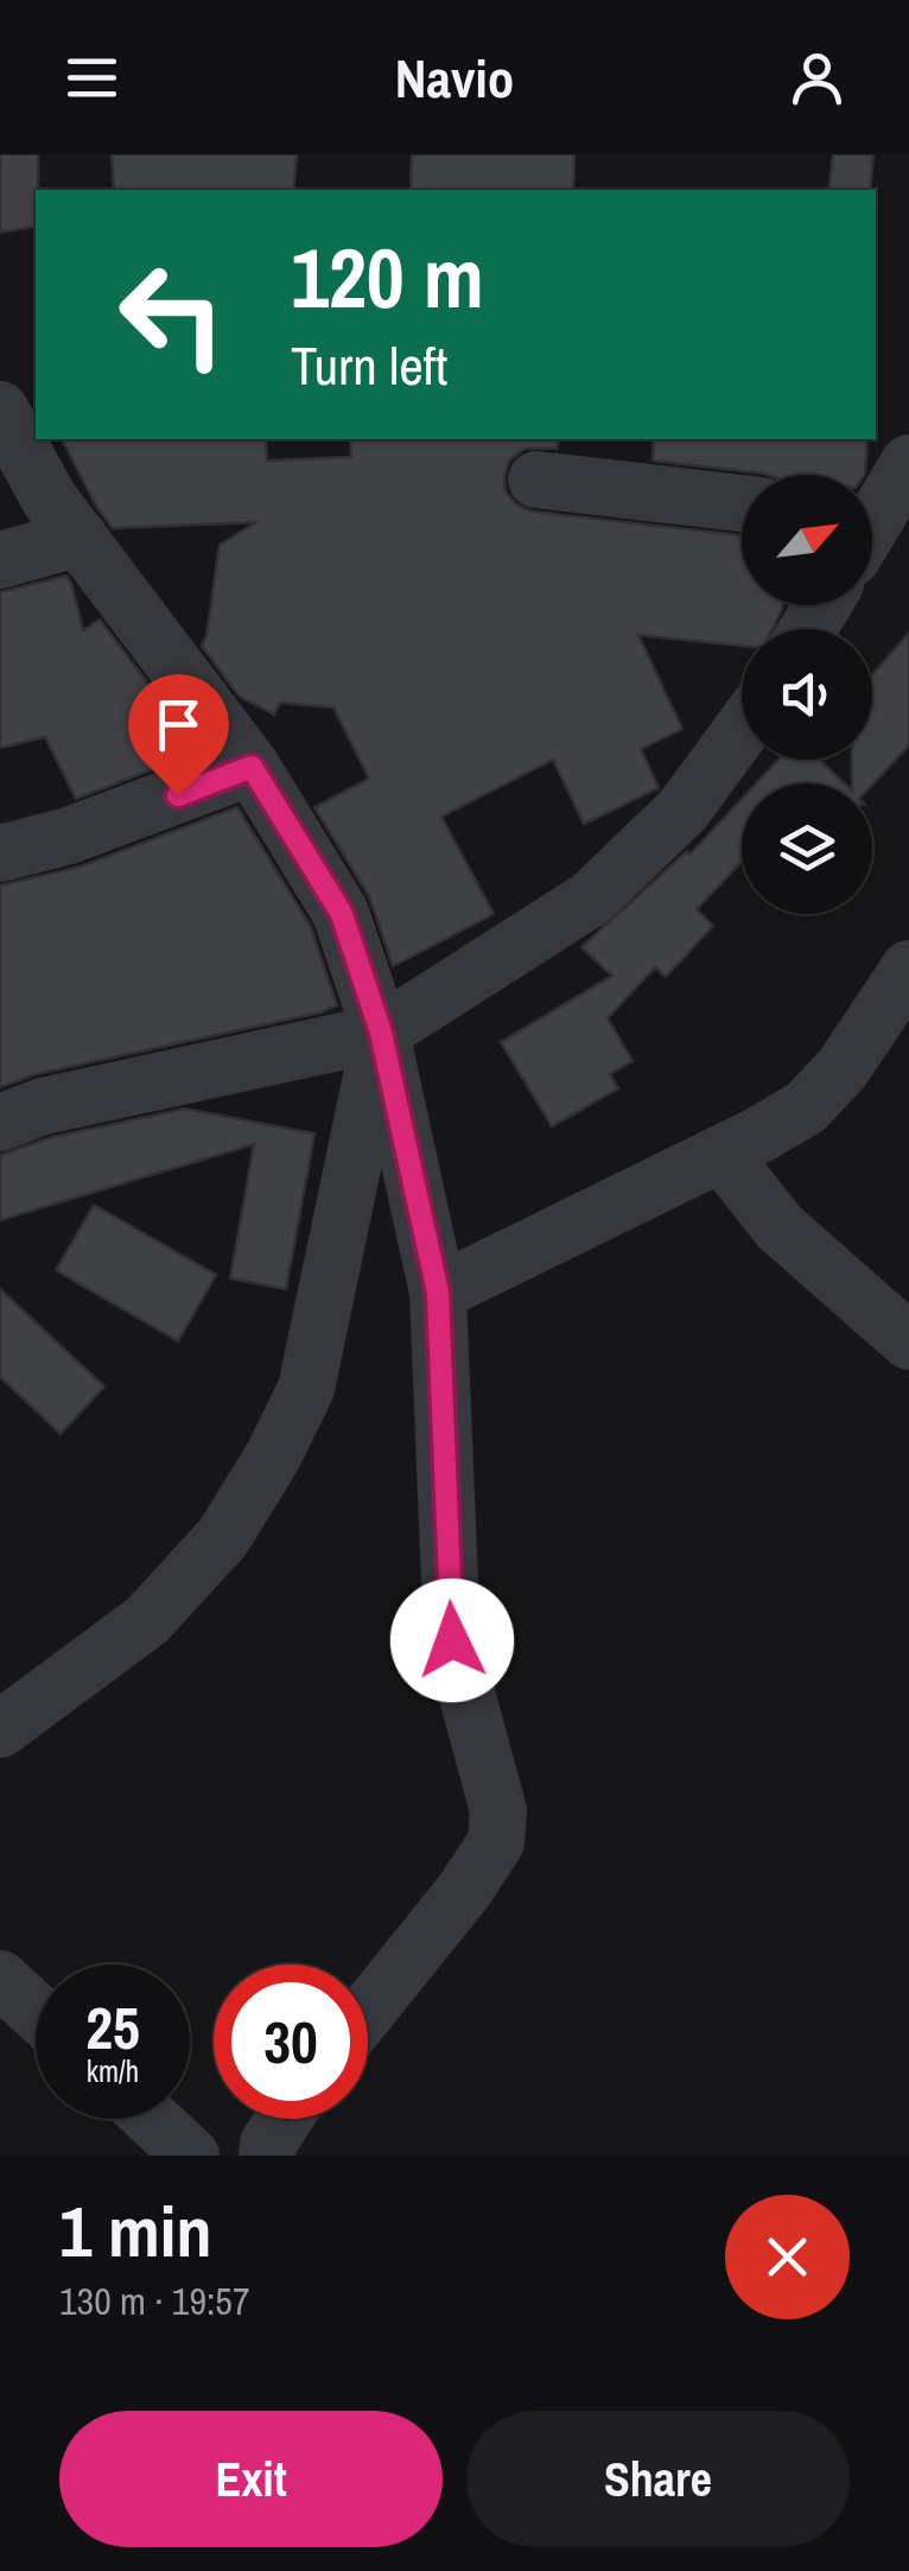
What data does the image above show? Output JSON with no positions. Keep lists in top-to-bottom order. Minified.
{"north":"top right","page":{"header":"Navio","turn":["120 m","Turn left"],"speed":"25 km/h","limit":"30","heading":["1 min","130 m · 19:57"],"buttons":["Exit","Share"]}}
